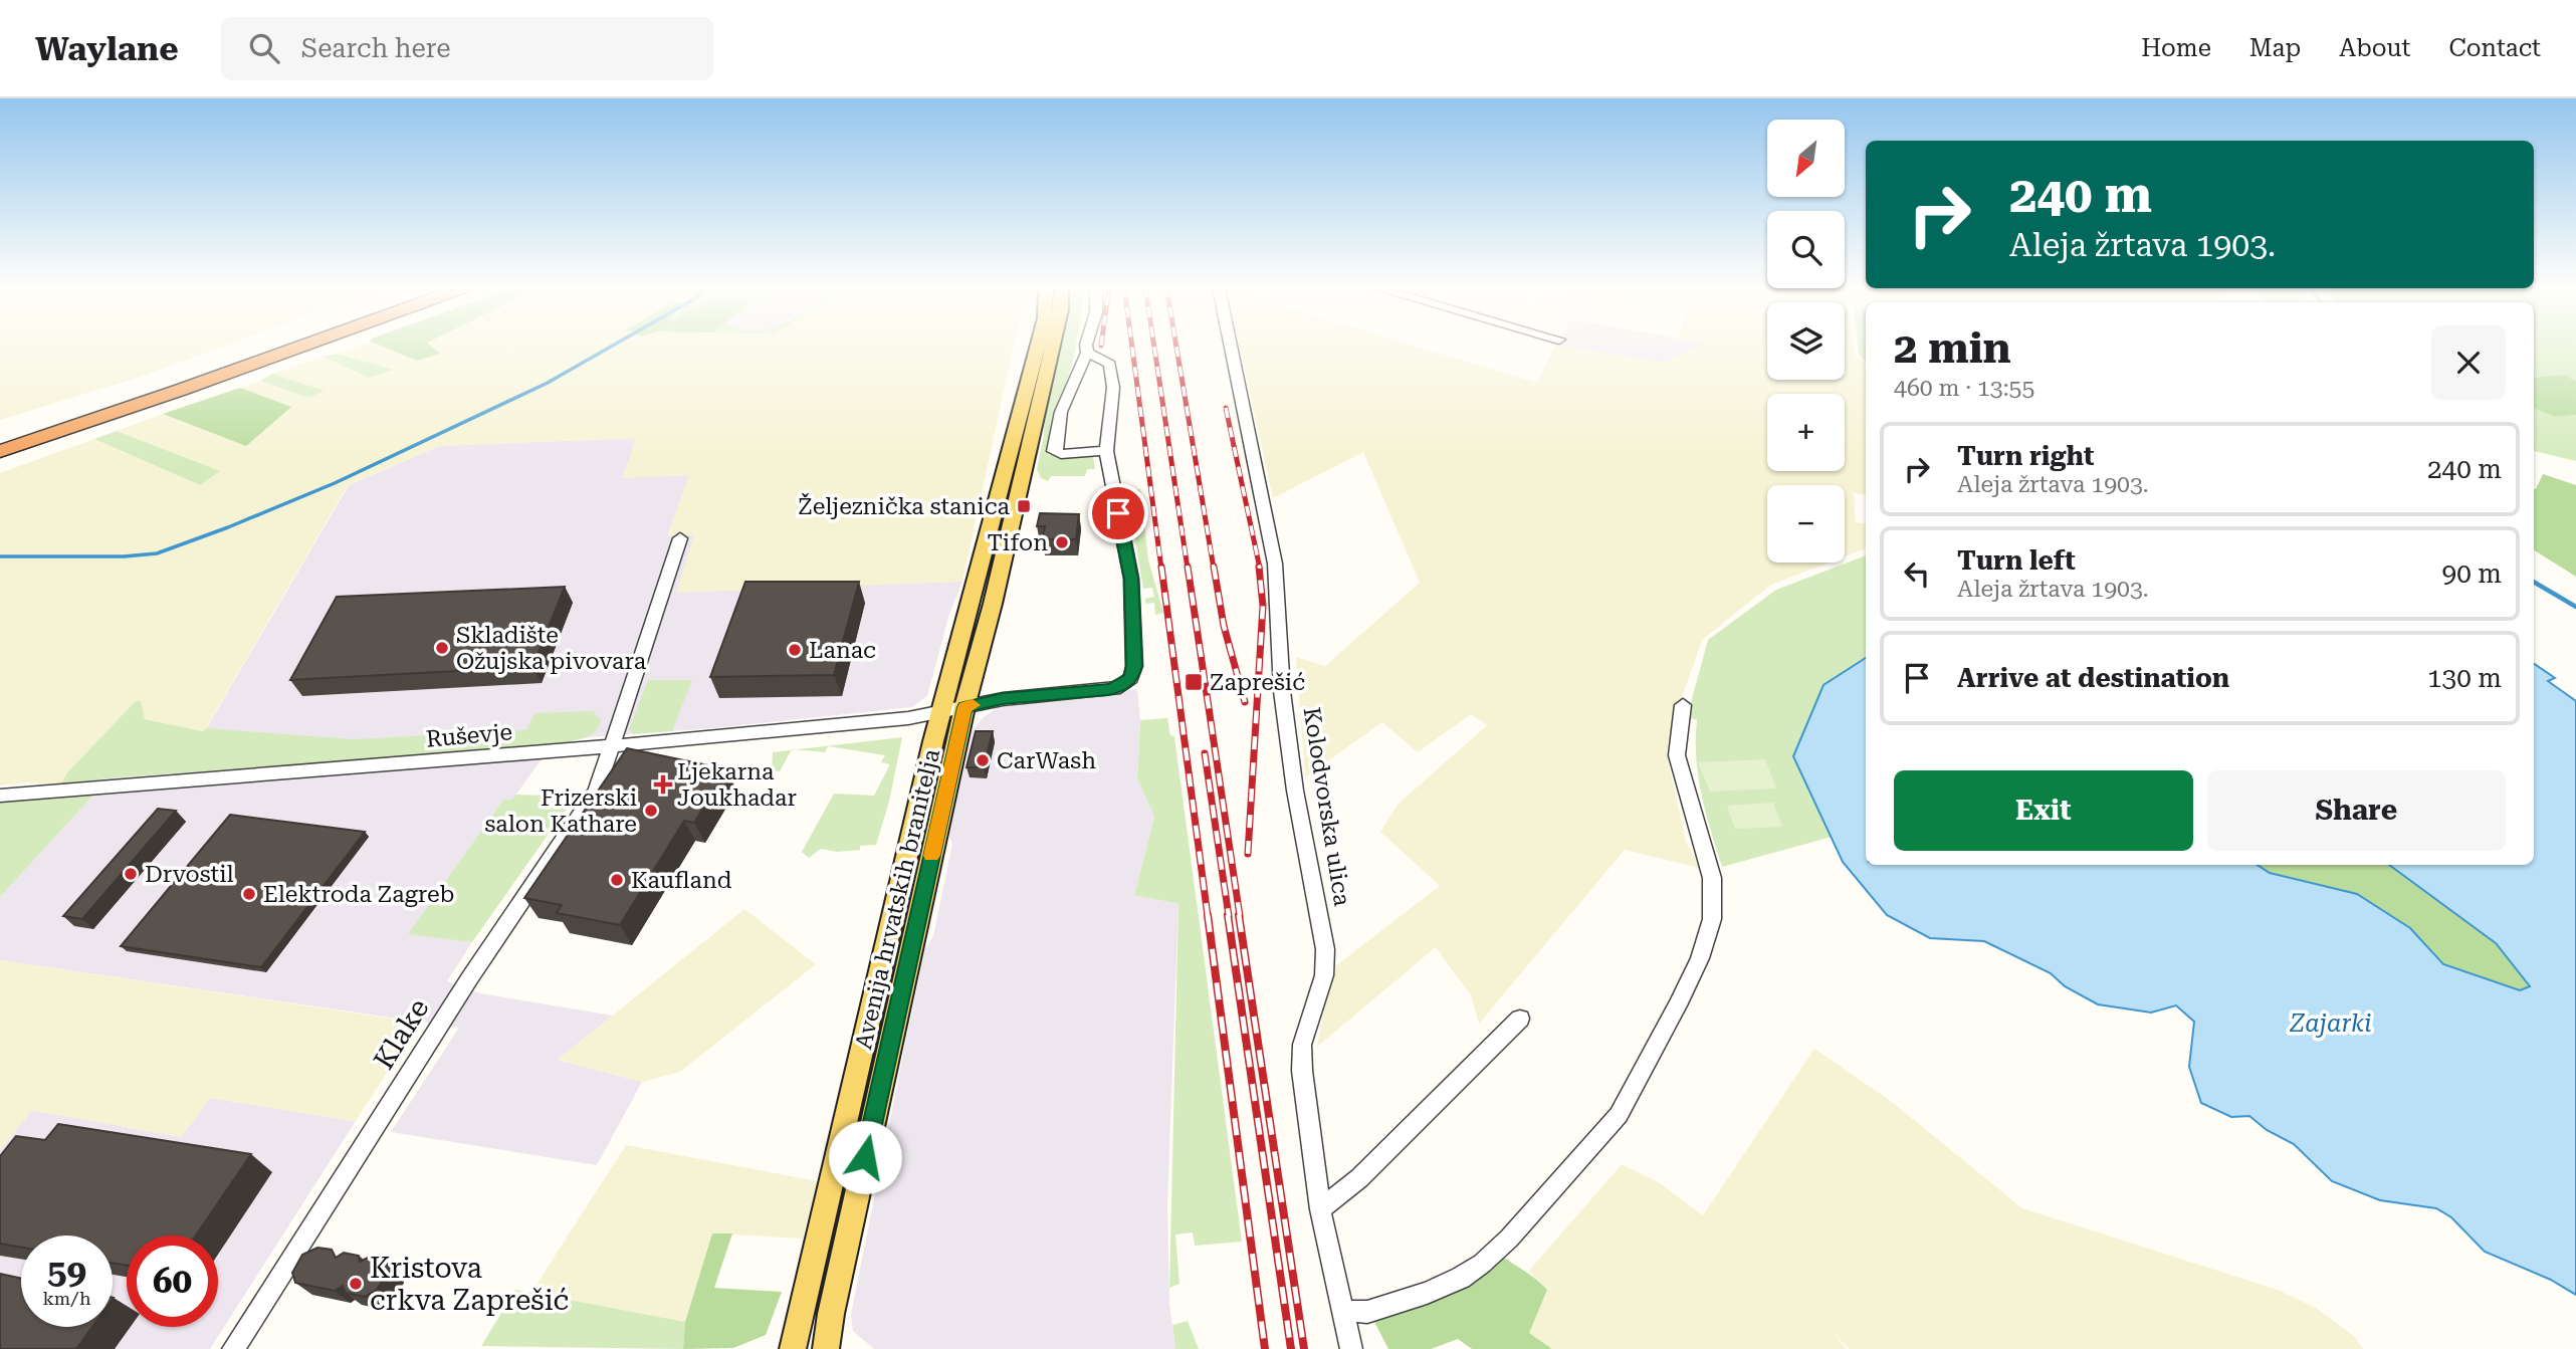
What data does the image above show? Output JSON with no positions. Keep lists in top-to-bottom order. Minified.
{"streets":{"main road":["Avenija hrvatskih branitelja"],"street":["Ruševje","Kolodvorska ulica","Klake"]},"crossings":[["Ruševje","Avenija hrvatskih branitelja"],["Ruševje","Klake"]],"water":["Zajarki"],"places":{"transit":["Željeznička stanica","Zaprešić"],"other":["Tifon","Skladište Ožujska pivovara","Lanac","CarWash","Frizerski salon Kathare","Drvostil","Kaufland","Elektroda Zagreb","Kristova crkva Zaprešić"],"health":["Ljekarna Joukhadar"]},"north":"bottom left","page":{"header":"Waylane","search":"Search here","nav":["Home","Map","About","Contact"],"map_buttons":["+","−"],"turn":["240 m","Aleja žrtava 1903."],"heading":["2 min","460 m · 13:55"],"list":[{"name":"Turn right","note":"Aleja žrtava 1903.","value":"240 m"},{"name":"Turn left","note":"Aleja žrtava 1903.","value":"90 m"},{"name":"Arrive at destination","value":"130 m"}],"buttons":["Exit","Share"],"speed":"59 km/h","limit":"60"}}
